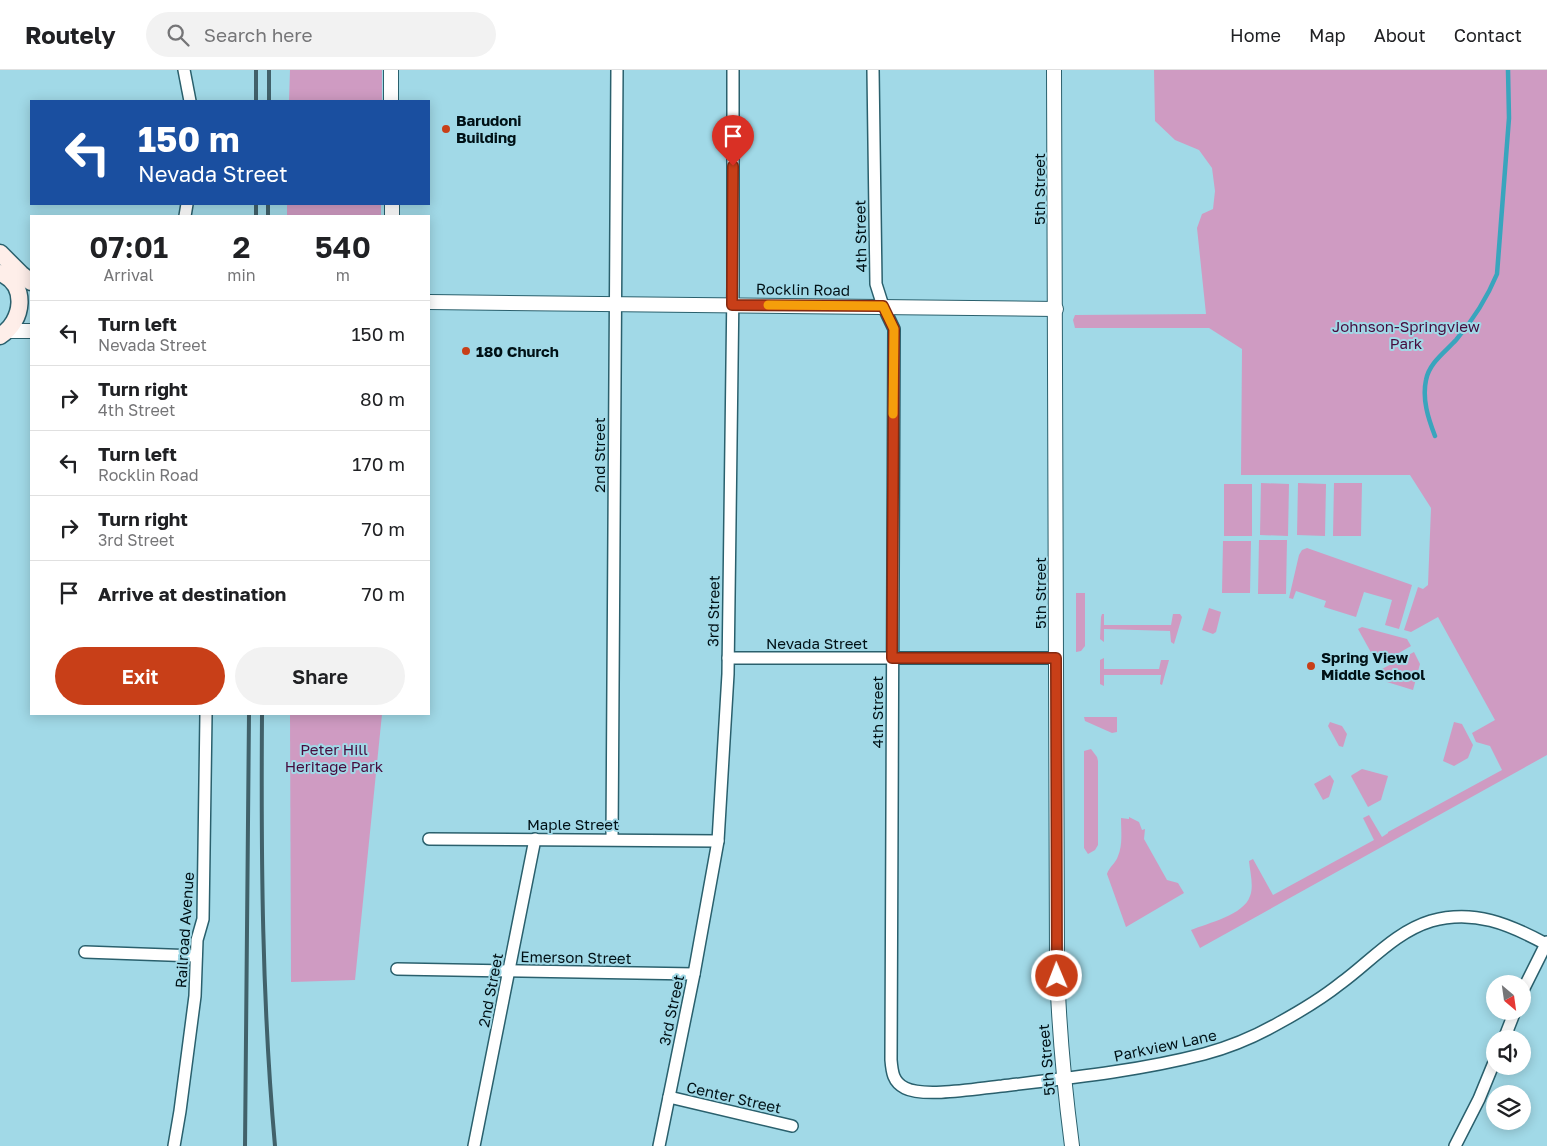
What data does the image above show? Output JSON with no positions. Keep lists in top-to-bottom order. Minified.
{"streets":{"street":["5th Street","4th Street","Rocklin Road","2nd Street","3rd Street","Nevada Street","Maple Street","Railroad Avenue","Emerson Street","Parkview Lane","Center Street"]},"crossings":[["5th Street","Rocklin Road"],["5th Street","Nevada Street"],["5th Street","Parkview Lane"],["4th Street","Rocklin Road"],["4th Street","Nevada Street"],["4th Street","Parkview Lane"],["Rocklin Road","2nd Street"],["Rocklin Road","3rd Street"],["2nd Street","Maple Street"],["2nd Street","Emerson Street"],["3rd Street","Nevada Street"],["3rd Street","Maple Street"],["3rd Street","Emerson Street"],["3rd Street","Center Street"]],"parks":["Johnson-Springview Park","Peter Hill Heritage Park"],"places":["Barudoni Building","180 Church","Spring View Middle School"],"north":"bottom right","page":{"header":"Routely","search":"Search here","nav":["Home","Map","About","Contact"],"turn":["150 m","Nevada Street"],"eta":["07:01","Arrival","2","min","540","m"],"list":[{"name":"Turn left","note":"Nevada Street","value":"150 m"},{"name":"Turn right","note":"4th Street","value":"80 m"},{"name":"Turn left","note":"Rocklin Road","value":"170 m"},{"name":"Turn right","note":"3rd Street","value":"70 m"},{"name":"Arrive at destination","value":"70 m"}],"buttons":["Exit","Share"]}}
